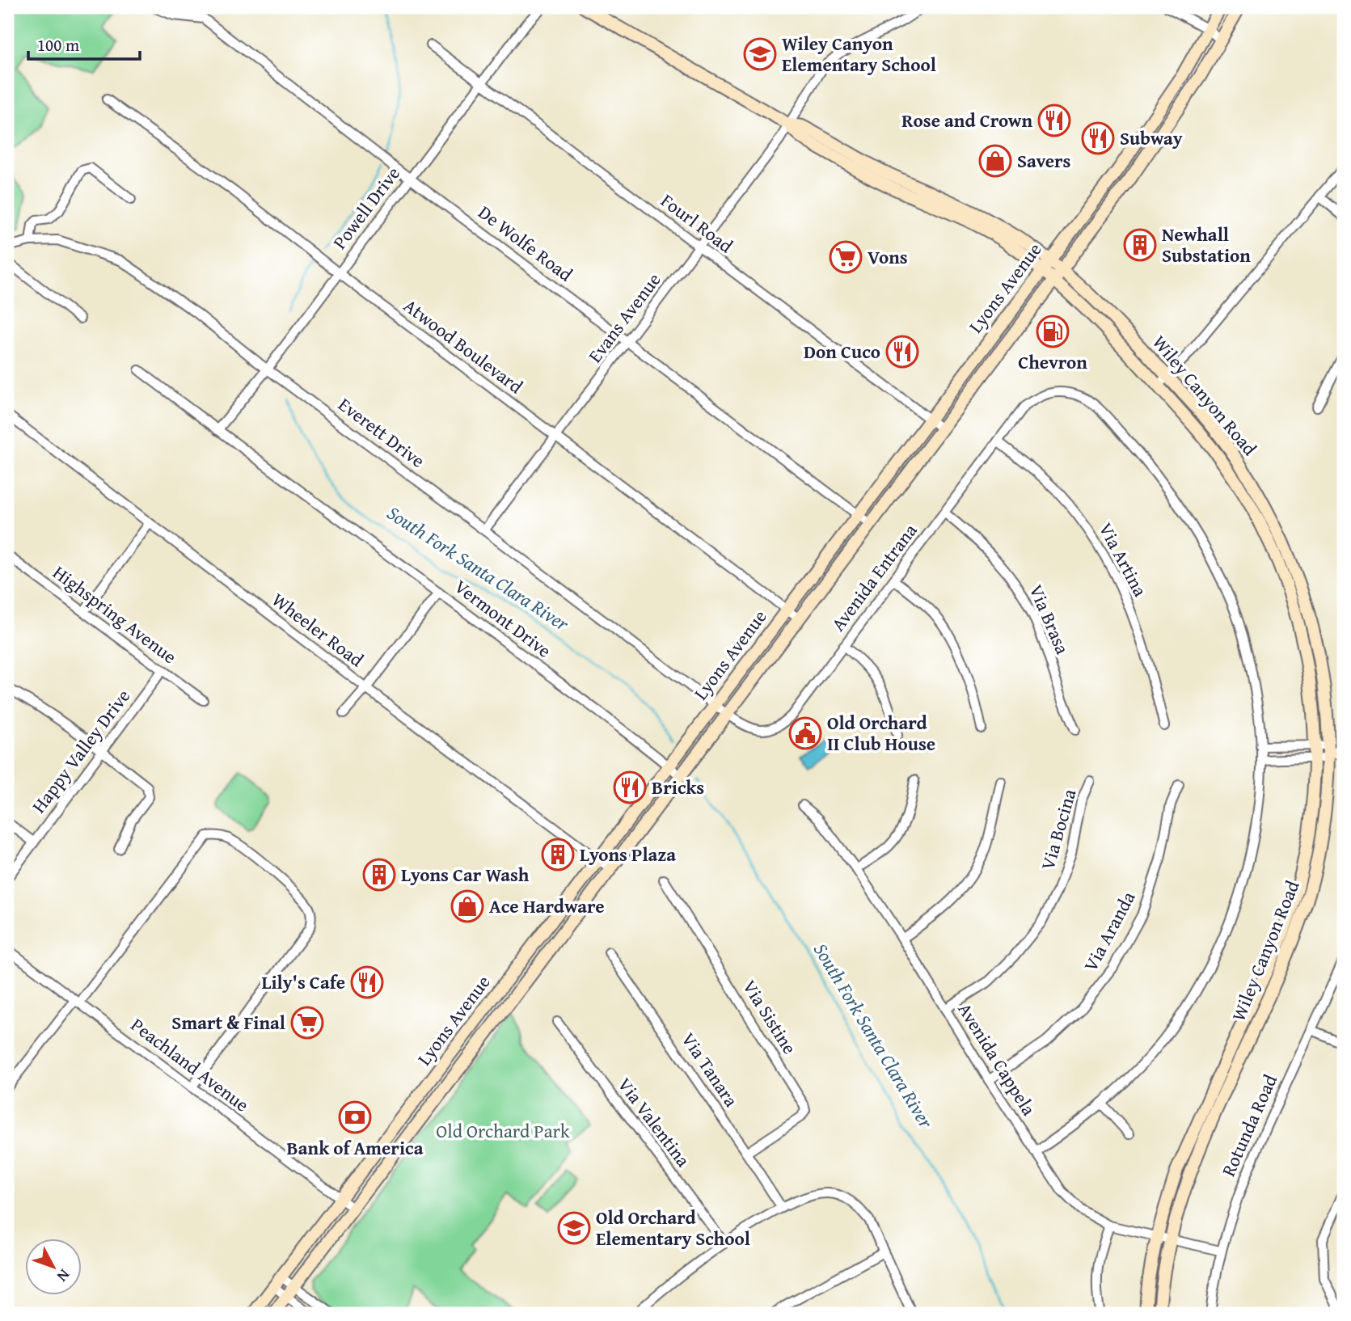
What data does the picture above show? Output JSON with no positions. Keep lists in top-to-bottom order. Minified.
{"streets":{"main road":["Lyons Avenue","Wiley Canyon Road"],"street":["Powell Drive","Fourl Road","De Wolfe Road","Evans Avenue","Atwood Boulevard","Everett Drive","Via Artina","Avenida Entrana","Highspring Avenue","Vermont Drive","Via Brasa","Wheeler Road","Happy Valley Drive","Via Bocina","Via Aranda","Via Sistine","Avenida Cappela","Peachland Avenue","Via Tanara","Via Valentina","Rotunda Road"]},"crossings":[["Powell Drive","Fourl Road"],["Powell Drive","De Wolfe Road"],["Powell Drive","Atwood Boulevard"],["Powell Drive","Everett Drive"],["Powell Drive","Vermont Drive"],["Fourl Road","Lyons Avenue"],["Fourl Road","Evans Avenue"],["De Wolfe Road","Lyons Avenue"],["De Wolfe Road","Evans Avenue"],["Lyons Avenue","Atwood Boulevard"],["Lyons Avenue","Wiley Canyon Road"],["Lyons Avenue","Everett Drive"],["Lyons Avenue","Avenida Entrana"],["Lyons Avenue","Vermont Drive"],["Lyons Avenue","Wheeler Road"],["Lyons Avenue","Peachland Avenue"],["Evans Avenue","Atwood Boulevard"],["Evans Avenue","Wiley Canyon Road"],["Evans Avenue","Everett Drive"],["Wiley Canyon Road","Avenida Cappela"],["Everett Drive","Avenida Entrana"],["Via Artina","Avenida Entrana"],["Avenida Entrana","Via Brasa"],["Highspring Avenue","Happy Valley Drive"],["Via Bocina","Avenida Cappela"],["Via Aranda","Avenida Cappela"],["Via Sistine","Via Tanara"],["Avenida Cappela","Rotunda Road"]],"water":["South Fork Santa Clara River"],"parks":["Old Orchard Park"],"places":{"school or university":["Wiley Canyon Elementary School","Old Orchard Elementary School"],"restaurant":["Rose and Crown","Subway","Don Cuco","Bricks","Lily's Cafe"],"shop":["Savers","Ace Hardware"],"building":["Newhall Substation","Lyons Plaza","Lyons Car Wash"],"supermarket":["Vons","Smart & Final"],"fuel station":["Chevron"],"public building":["Old Orchard II Club House"],"bank":["Bank of America"]},"scale_bar":"100 m","north":"bottom right"}
